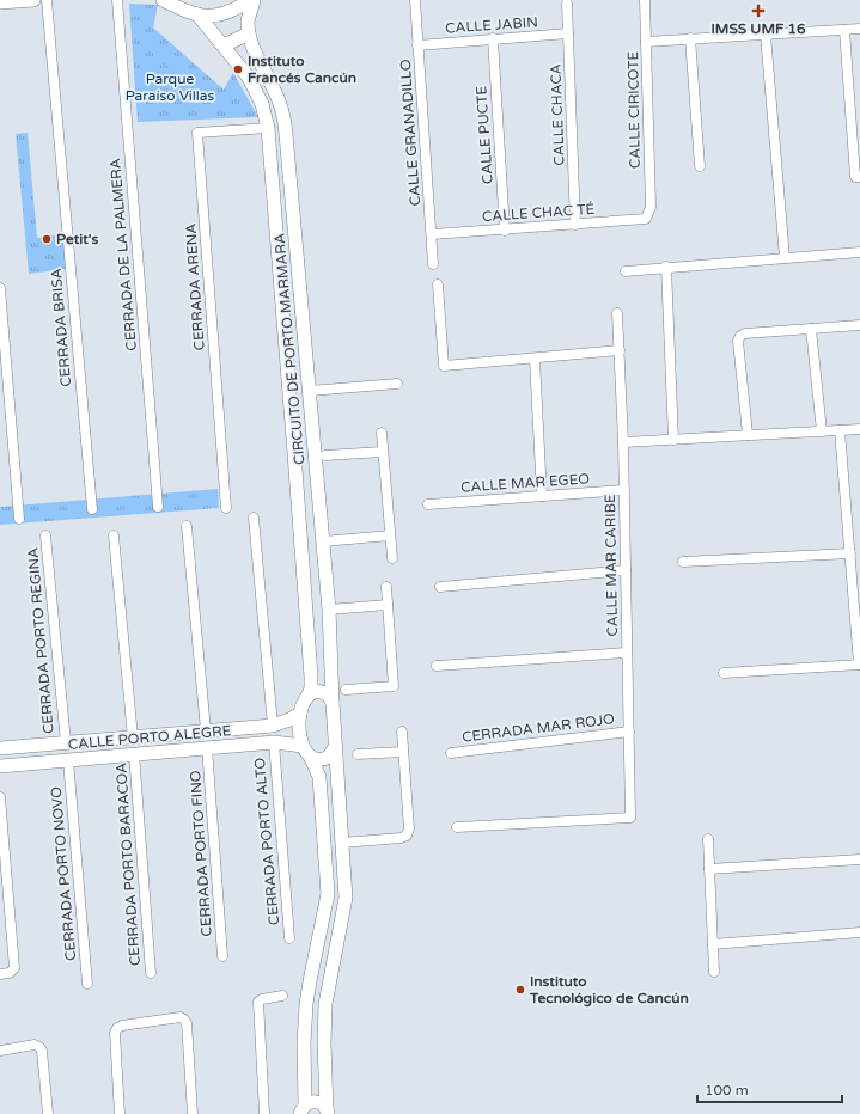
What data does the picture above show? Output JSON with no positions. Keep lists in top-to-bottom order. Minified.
{"streets":{"street":["CALLE JABIN","CALLE CIRICOTE","CALLE CHACA","CALLE GRANADILLO","CALLE PUCTE","CALLE CHAC TÉ","CERRADA DE LA PALMERA","CERRADA ARENA","CERRADA BRISA","CIRCUITO DE PORTO MARMARA","CALLE MAR EGEO","CALLE MAR CARIBE","CERRADA PORTO REGINA","CERRADA MAR ROJO","CALLE PORTO ALEGRE","CERRADA PORTO ALTO","CERRADA PORTO FINO","CERRADA PORTO BARACOA","CERRADA PORTO NOVO"]},"crossings":[["CALLE JABIN","CALLE CHACA"],["CALLE JABIN","CALLE GRANADILLO"],["CALLE JABIN","CALLE PUCTE"],["CALLE CIRICOTE","CALLE CHAC TÉ"],["CALLE CHACA","CALLE CHAC TÉ"],["CALLE GRANADILLO","CALLE CHAC TÉ"],["CALLE PUCTE","CALLE CHAC TÉ"],["CERRADA ARENA","CIRCUITO DE PORTO MARMARA"],["CIRCUITO DE PORTO MARMARA","CALLE PORTO ALEGRE"],["CALLE MAR EGEO","CALLE MAR CARIBE"],["CALLE MAR CARIBE","CERRADA MAR ROJO"],["CERRADA PORTO REGINA","CALLE PORTO ALEGRE"],["CALLE PORTO ALEGRE","CERRADA PORTO ALTO"],["CALLE PORTO ALEGRE","CERRADA PORTO FINO"],["CALLE PORTO ALEGRE","CERRADA PORTO BARACOA"],["CALLE PORTO ALEGRE","CERRADA PORTO NOVO"]],"parks":["Parque Paraíso Villas"],"places":{"health":["IMSS UMF 16"],"other":["Instituto Francés Cancún","Petit's","Instituto Tecnológico de Cancún"]},"scale_bar":"100 m"}
